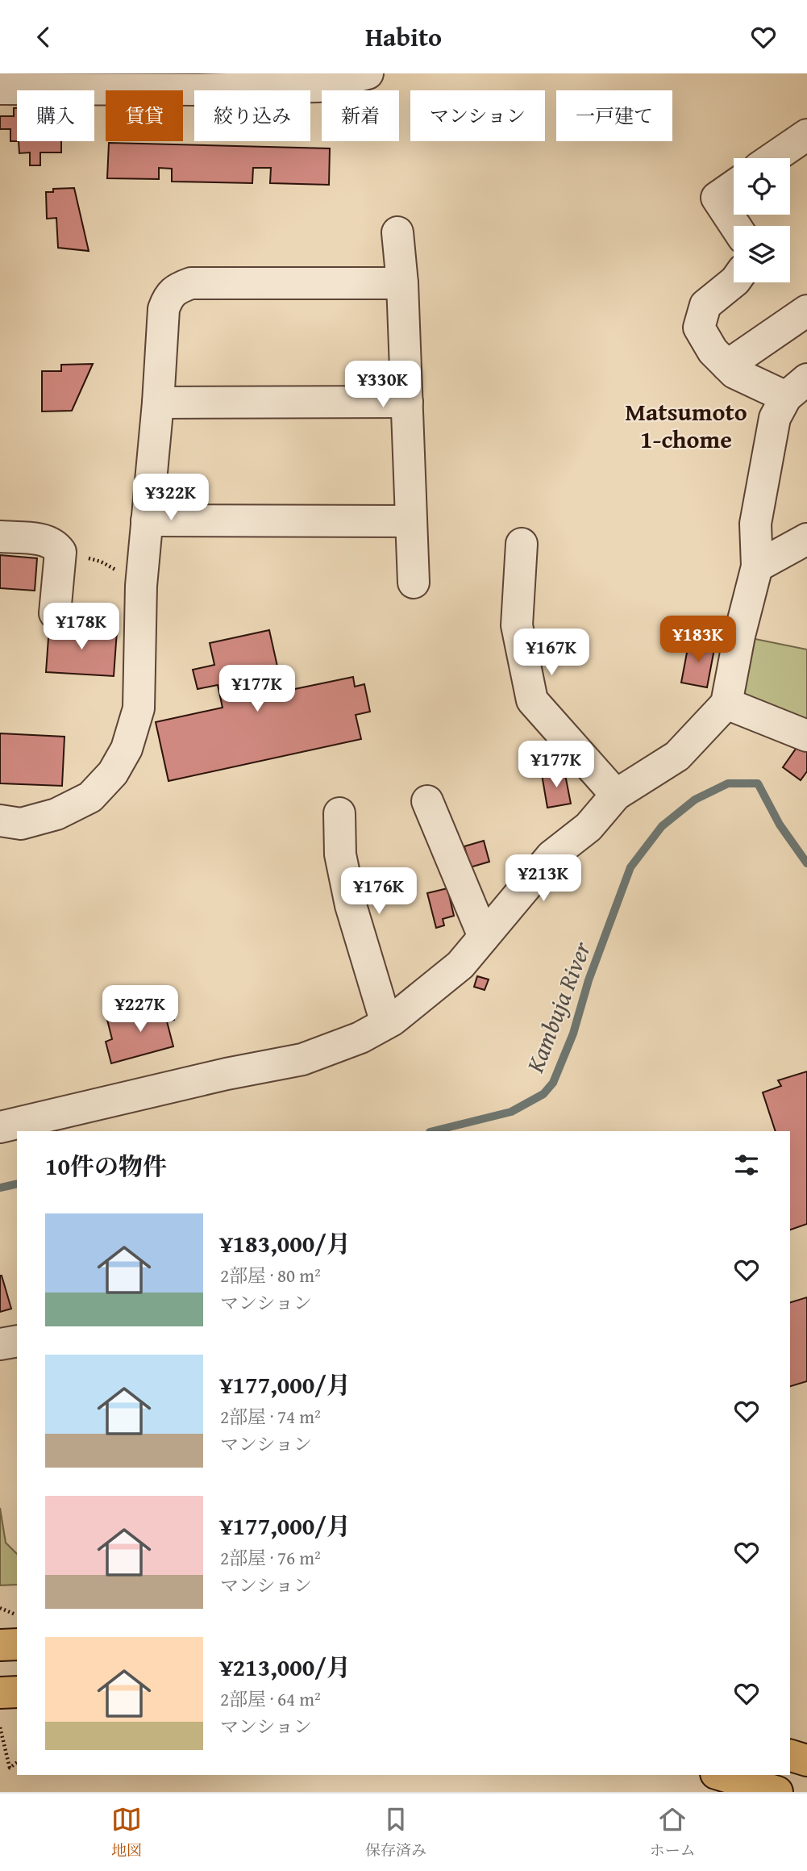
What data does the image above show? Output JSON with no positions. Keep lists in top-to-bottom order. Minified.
{"districts":["Matsumoto 1-chome"],"water":["Kambuja River"],"page":{"header":"Habito","chip":["購入","賃貸","絞り込み","新着","マンション","一戸建て"],"price":["¥330K","¥322K","¥178K","¥183K","¥167K","¥177K","¥177K","¥213K","¥176K","¥227K"],"heading":"10件の物件","list":[{"name":"¥183,000/月","note":"2部屋 · 80 m² · マンション"},{"name":"¥177,000/月","note":"2部屋 · 74 m² · マンション"},{"name":"¥177,000/月","note":"2部屋 · 76 m² · マンション"},{"name":"¥213,000/月","note":"2部屋 · 64 m² · マンション"}],"tabs":["地図","保存済み","ホーム"]}}
